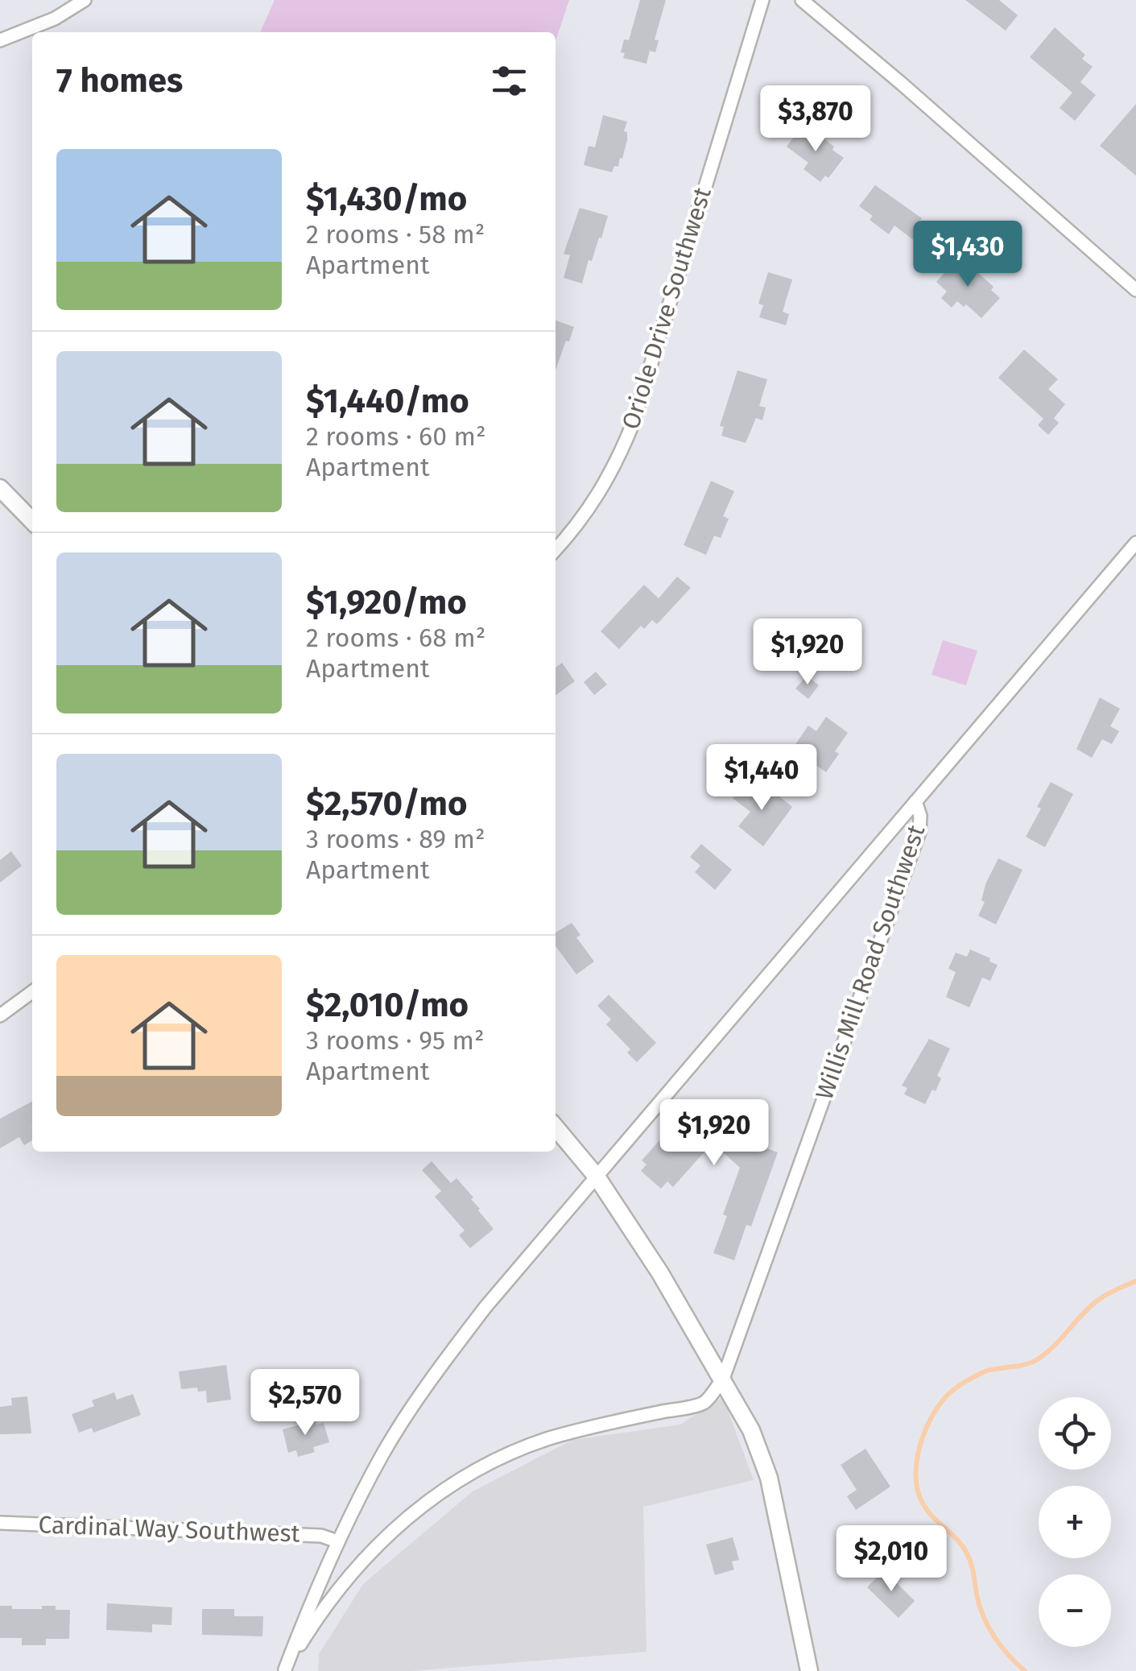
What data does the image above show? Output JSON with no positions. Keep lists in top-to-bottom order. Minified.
{"streets":{"street":["Oriole Drive Southwest","Willis Mill Road Southwest","Cardinal Way Southwest"]},"page":{"heading":"7 homes","price":["$3,870","$1,430","$1,920","$1,440","$1,920","$2,570","$2,010"],"list":[{"name":"$1,430/mo","note":"2 rooms · 58 m² · Apartment"},{"name":"$1,440/mo","note":"2 rooms · 60 m² · Apartment"},{"name":"$1,920/mo","note":"2 rooms · 68 m² · Apartment"},{"name":"$2,570/mo","note":"3 rooms · 89 m² · Apartment"},{"name":"$2,010/mo","note":"3 rooms · 95 m² · Apartment"}],"map_buttons":["+","−"]}}
